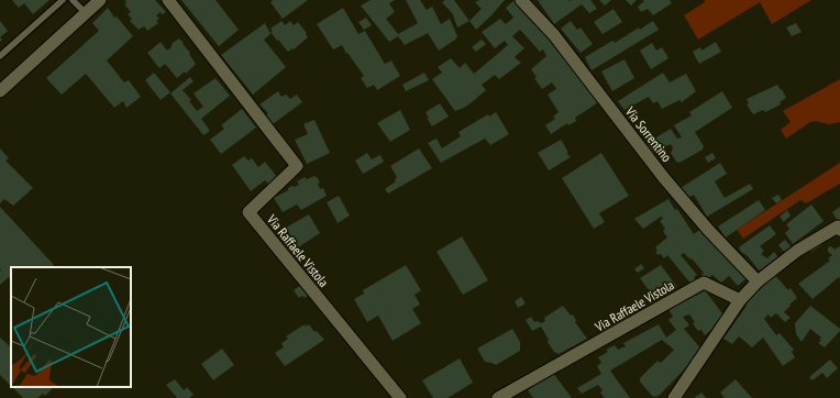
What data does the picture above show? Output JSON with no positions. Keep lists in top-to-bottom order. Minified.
{"streets":{"street":["Via Sorrentino","Via Raffaele Vistola"]}}
